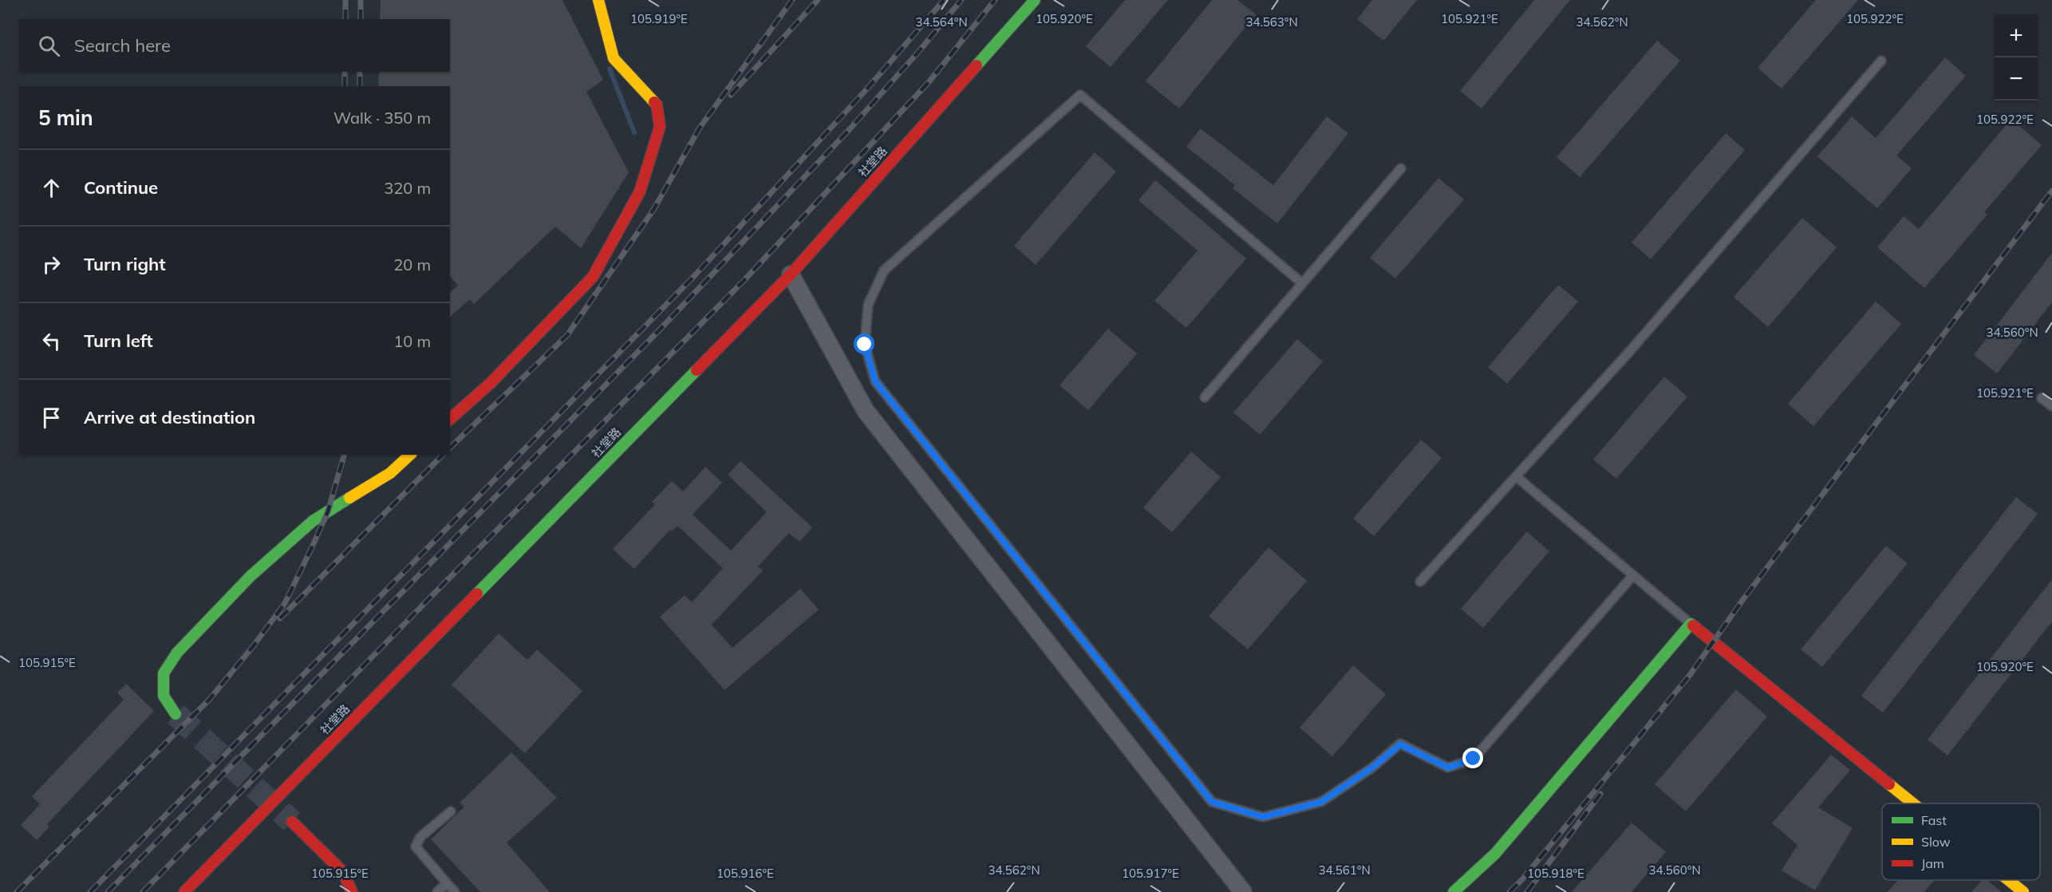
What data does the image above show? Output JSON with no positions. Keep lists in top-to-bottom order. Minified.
{"streets":{"street":["社堂路"]},"legend":["Fast","Slow","Jam"],"page":{"map_buttons":["+","−"],"search":"Search here","heading":["5 min","Walk · 350 m"],"list":[["Continue","320 m"],["Turn right","20 m"],["Turn left","10 m"],"Arrive at destination"]},"coordinates":["105.919°E","105.920°E","105.921°E","105.922°E","34.564°N","34.563°N","34.562°N","34.560°N","105.915°E","34.561°N","105.916°E","105.917°E","105.918°E"]}
